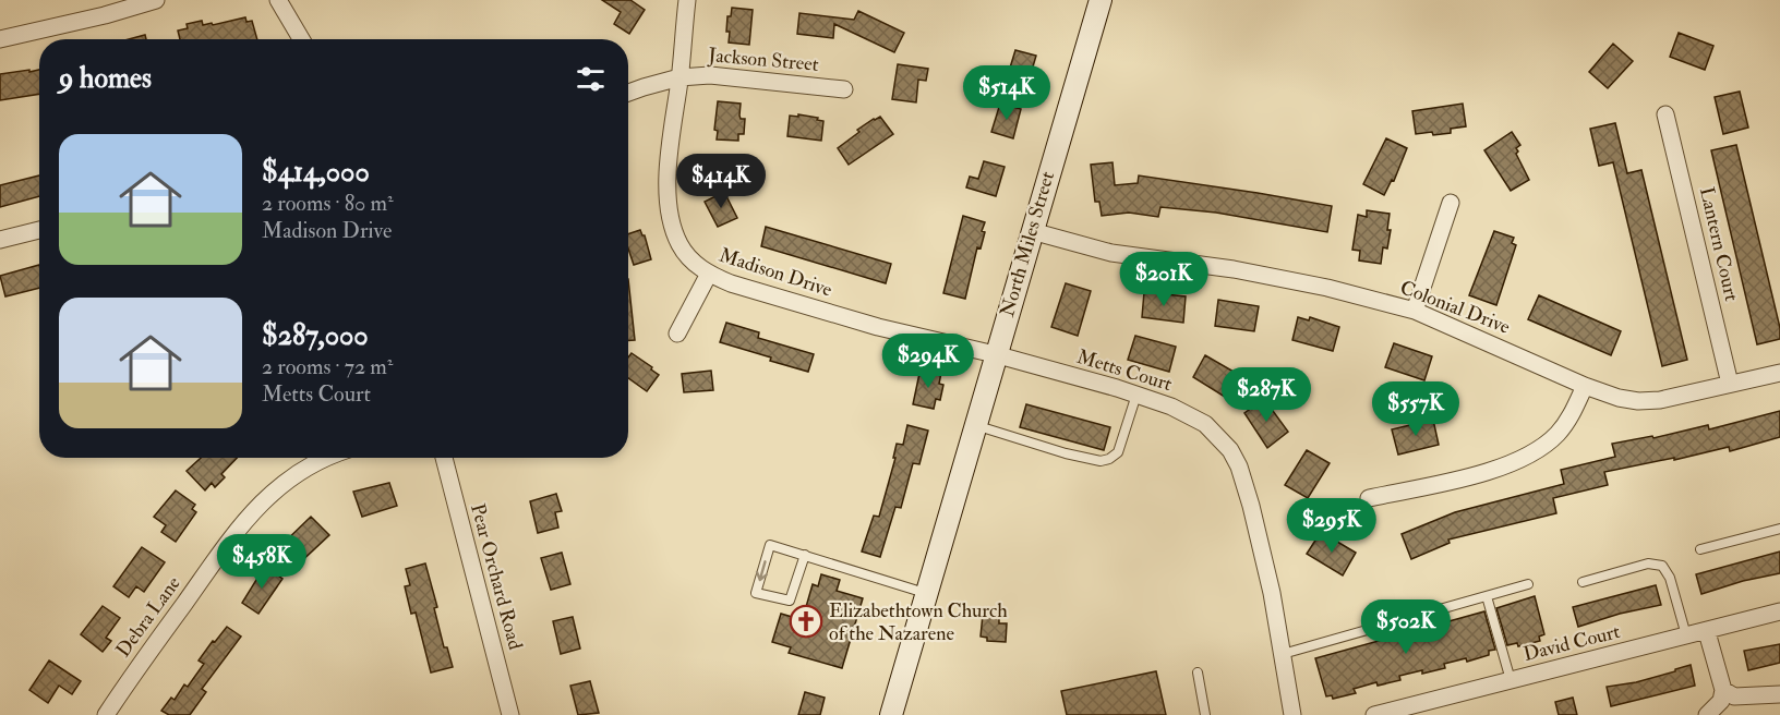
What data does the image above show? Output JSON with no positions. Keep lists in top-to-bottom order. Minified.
{"streets":{"main road":["North Miles Street"],"street":["Jackson Street","Lantern Court","Madison Drive","Colonial Drive","Metts Court","Pear Orchard Road","Debra Lane","David Court"]},"crossings":[["Jackson Street","Madison Drive"],["North Miles Street","Madison Drive"],["North Miles Street","Colonial Drive"],["North Miles Street","Metts Court"],["Lantern Court","Colonial Drive"],["Madison Drive","Metts Court"]],"places":{"church":["Elizabethtown Church of the Nazarene"]},"page":{"heading":"9 homes","price":["$514K","$414K","$201K","$294K","$287K","$557K","$295K","$458K","$502K"],"list":[{"name":"$414,000","note":"2 rooms · 80 m² · Madison Drive"},{"name":"$287,000","note":"2 rooms · 72 m² · Metts Court"}]}}
